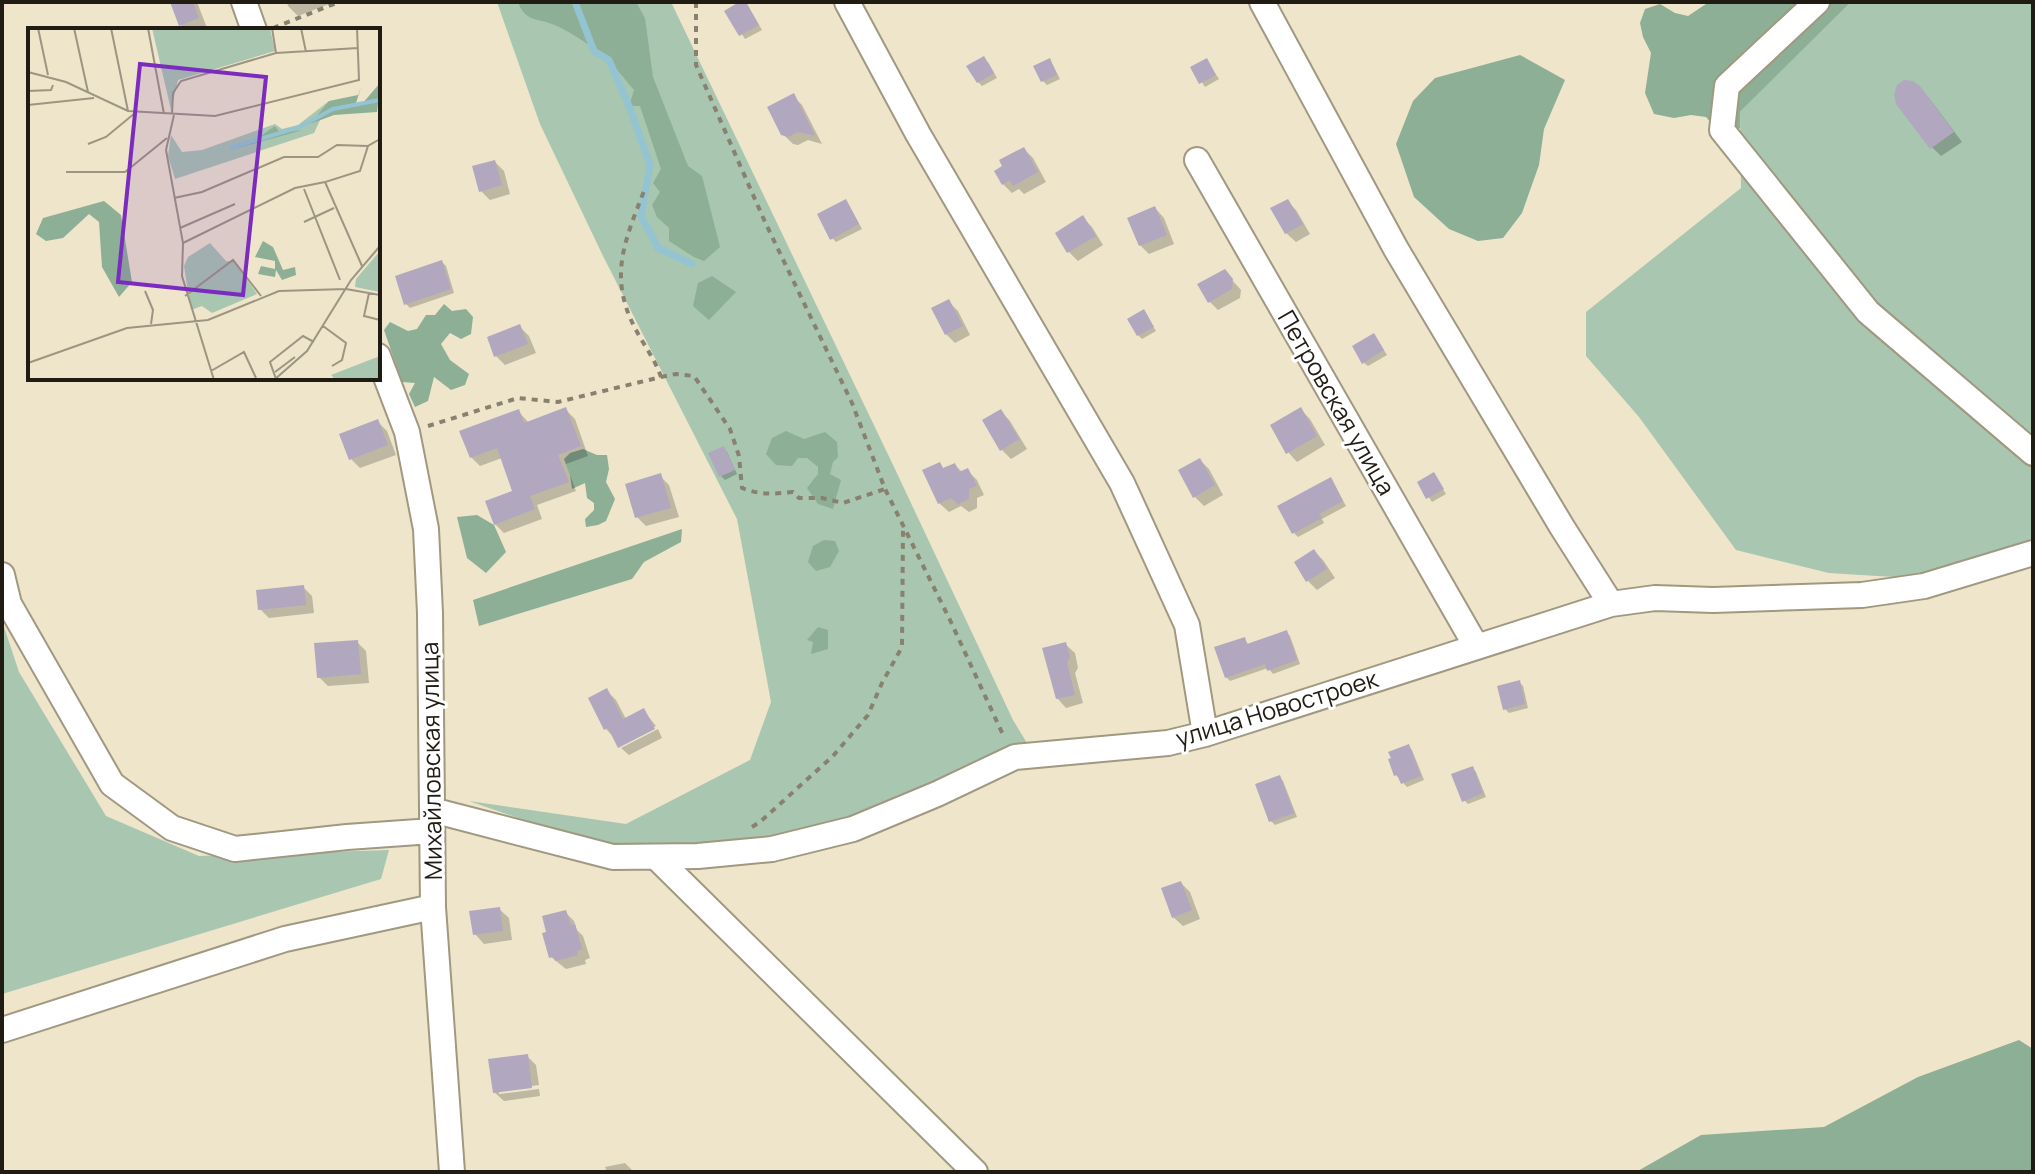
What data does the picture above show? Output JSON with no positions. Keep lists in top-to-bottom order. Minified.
{"streets":{"street":["Петровская улица","улица Новостроек","Михайловская улица"]},"crossings":[["Петровская улица","улица Новостроек"],["улица Новостроек","Михайловская улица"]]}
